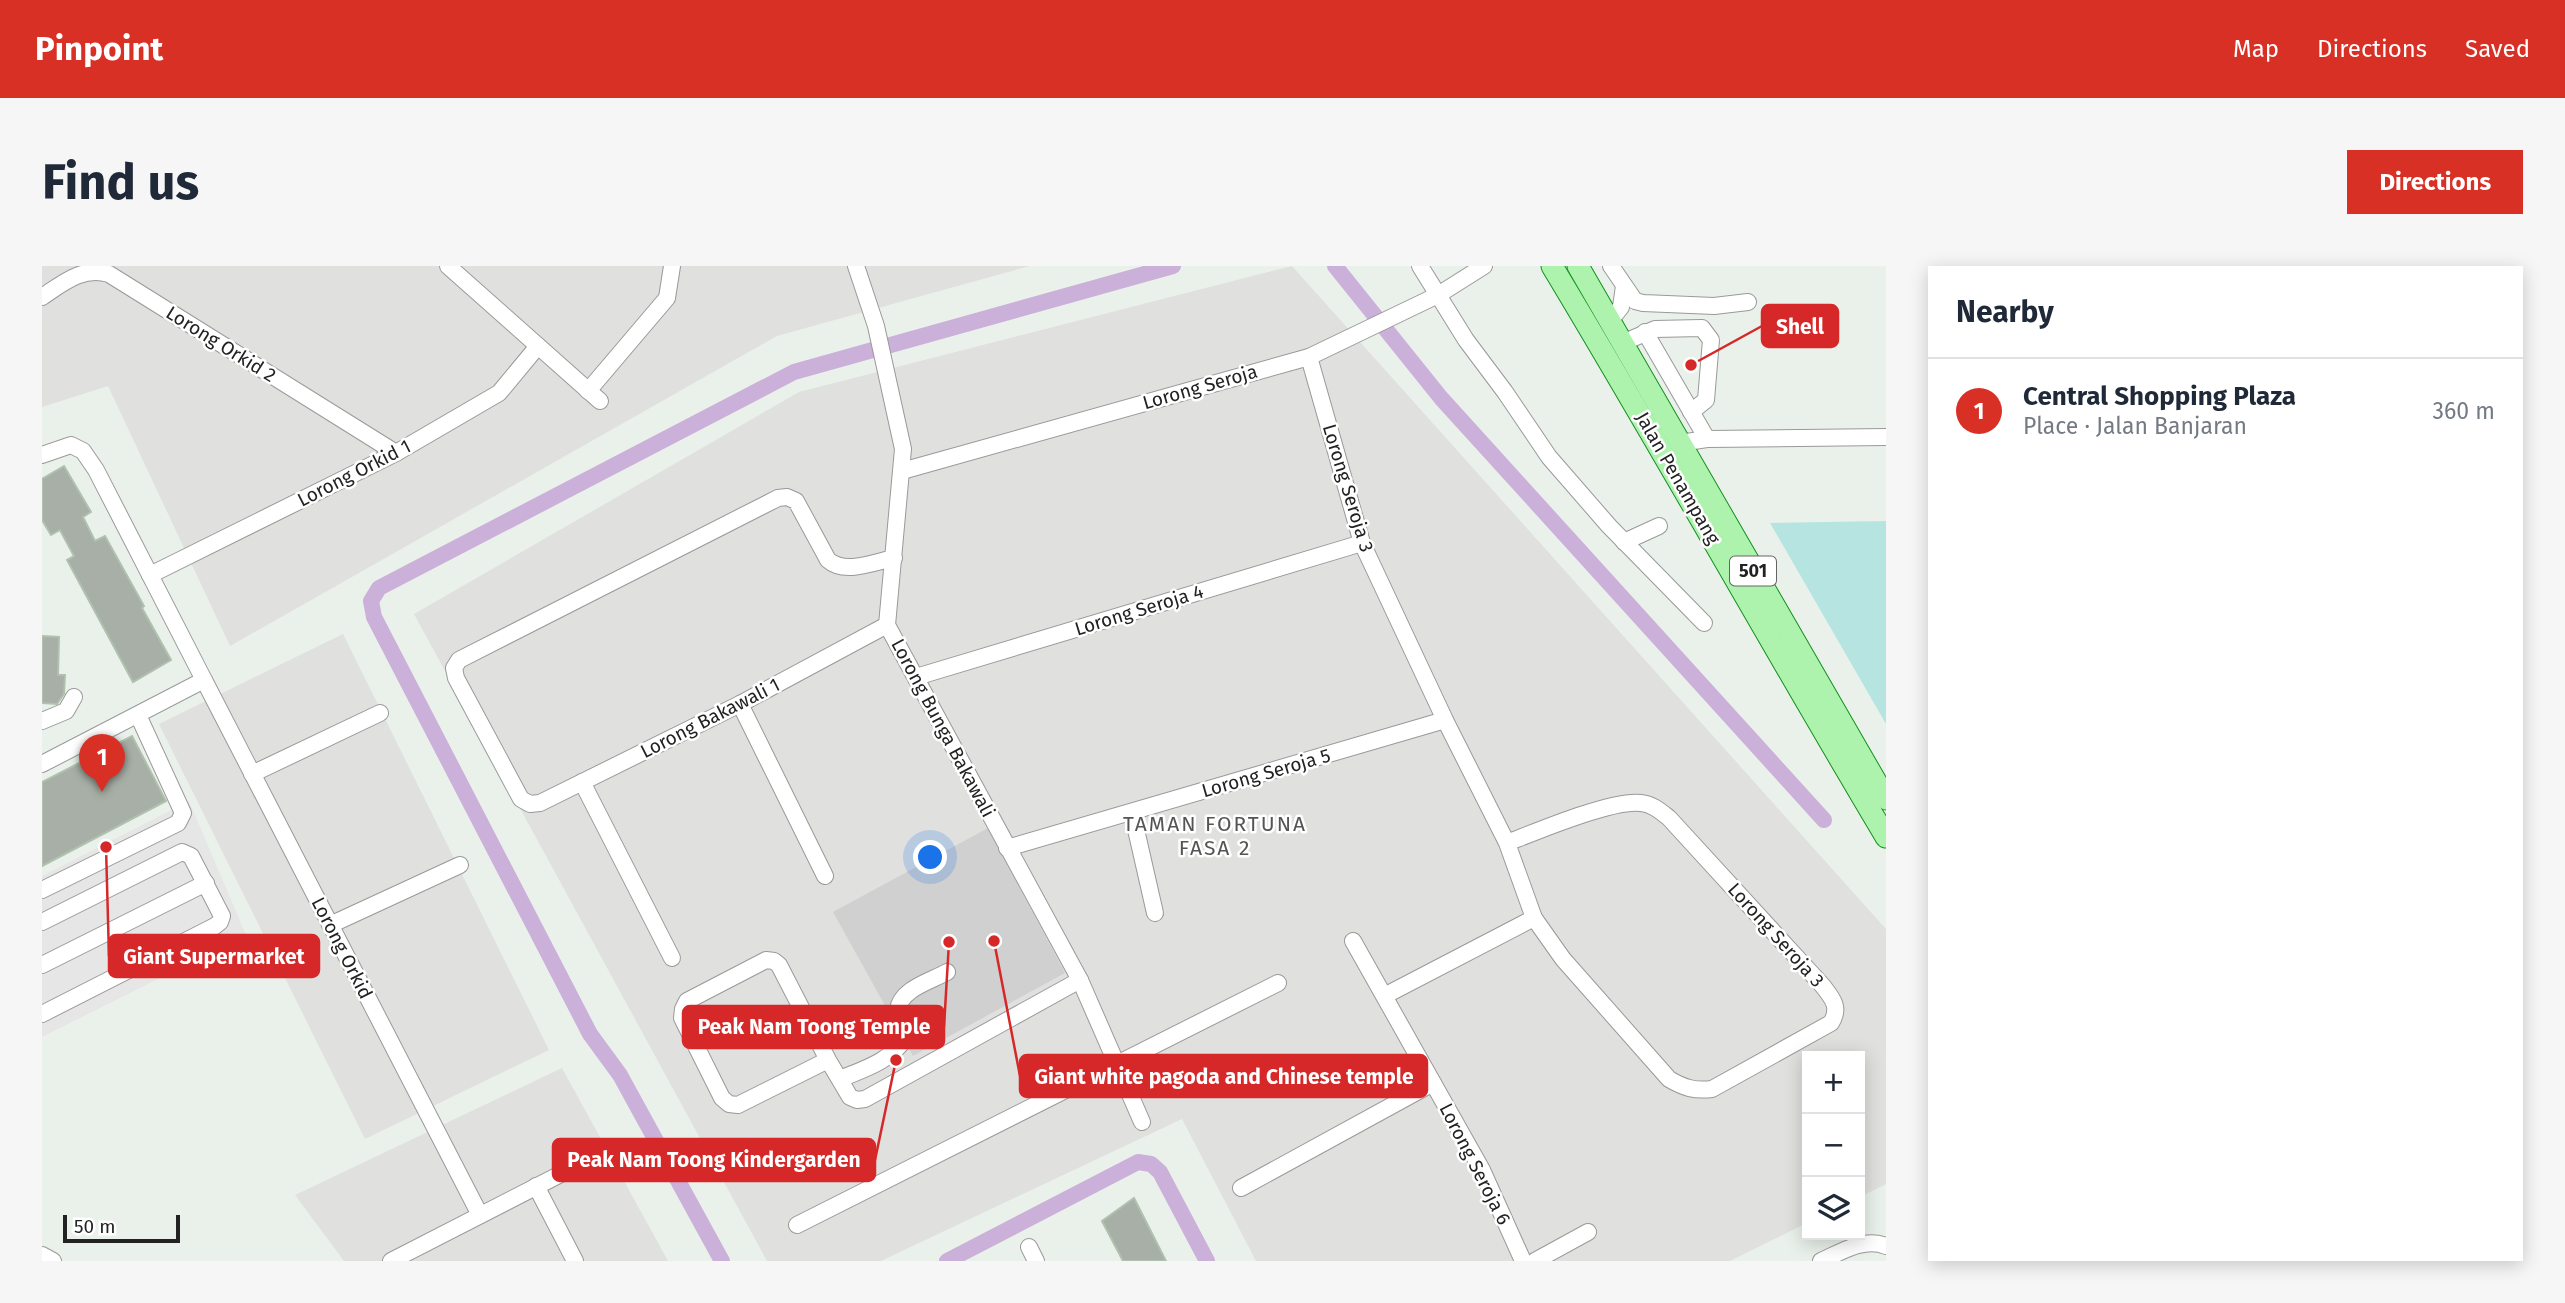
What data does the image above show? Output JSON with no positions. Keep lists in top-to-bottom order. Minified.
{"streets":{"main road":["Jalan Penampang","501"],"street":["Lorong Orkid 2","Lorong Seroja","Lorong Orkid 1","Lorong Seroja 3","Lorong Seroja 4","Lorong Bakawali 1","Lorong Bunga Bakawali","Lorong Seroja 5","Lorong Orkid","Lorong Seroja 6"]},"crossings":[["Lorong Orkid 2","Lorong Orkid 1"],["Lorong Seroja","Lorong Seroja 3"],["Lorong Seroja","Lorong Bunga Bakawali"],["Lorong Orkid 1","Lorong Orkid"],["Lorong Seroja 3","Lorong Seroja 4"],["Lorong Seroja 3","Lorong Seroja 5"],["Lorong Seroja 4","Lorong Bunga Bakawali"],["Lorong Bakawali 1","Lorong Bunga Bakawali"],["Lorong Bunga Bakawali","Lorong Seroja 5"]],"districts":["TAMAN FORTUNA FASA 2"],"places":["Shell","Giant Supermarket","Giant white pagoda and Chinese temple","Peak Nam Toong Temple","Peak Nam Toong Kindergarden"],"scale_bar":"50 m","page":{"header":"Pinpoint","nav":["Map","Directions","Saved"],"buttons":"Directions","title":"Find us","heading":"Nearby","list":[{"mark":"1","name":"Central Shopping Plaza","note":"Place · Jalan Banjaran","value":"360 m"}],"pins":"1","map_buttons":["+","−"],"scale":"50 m"}}
